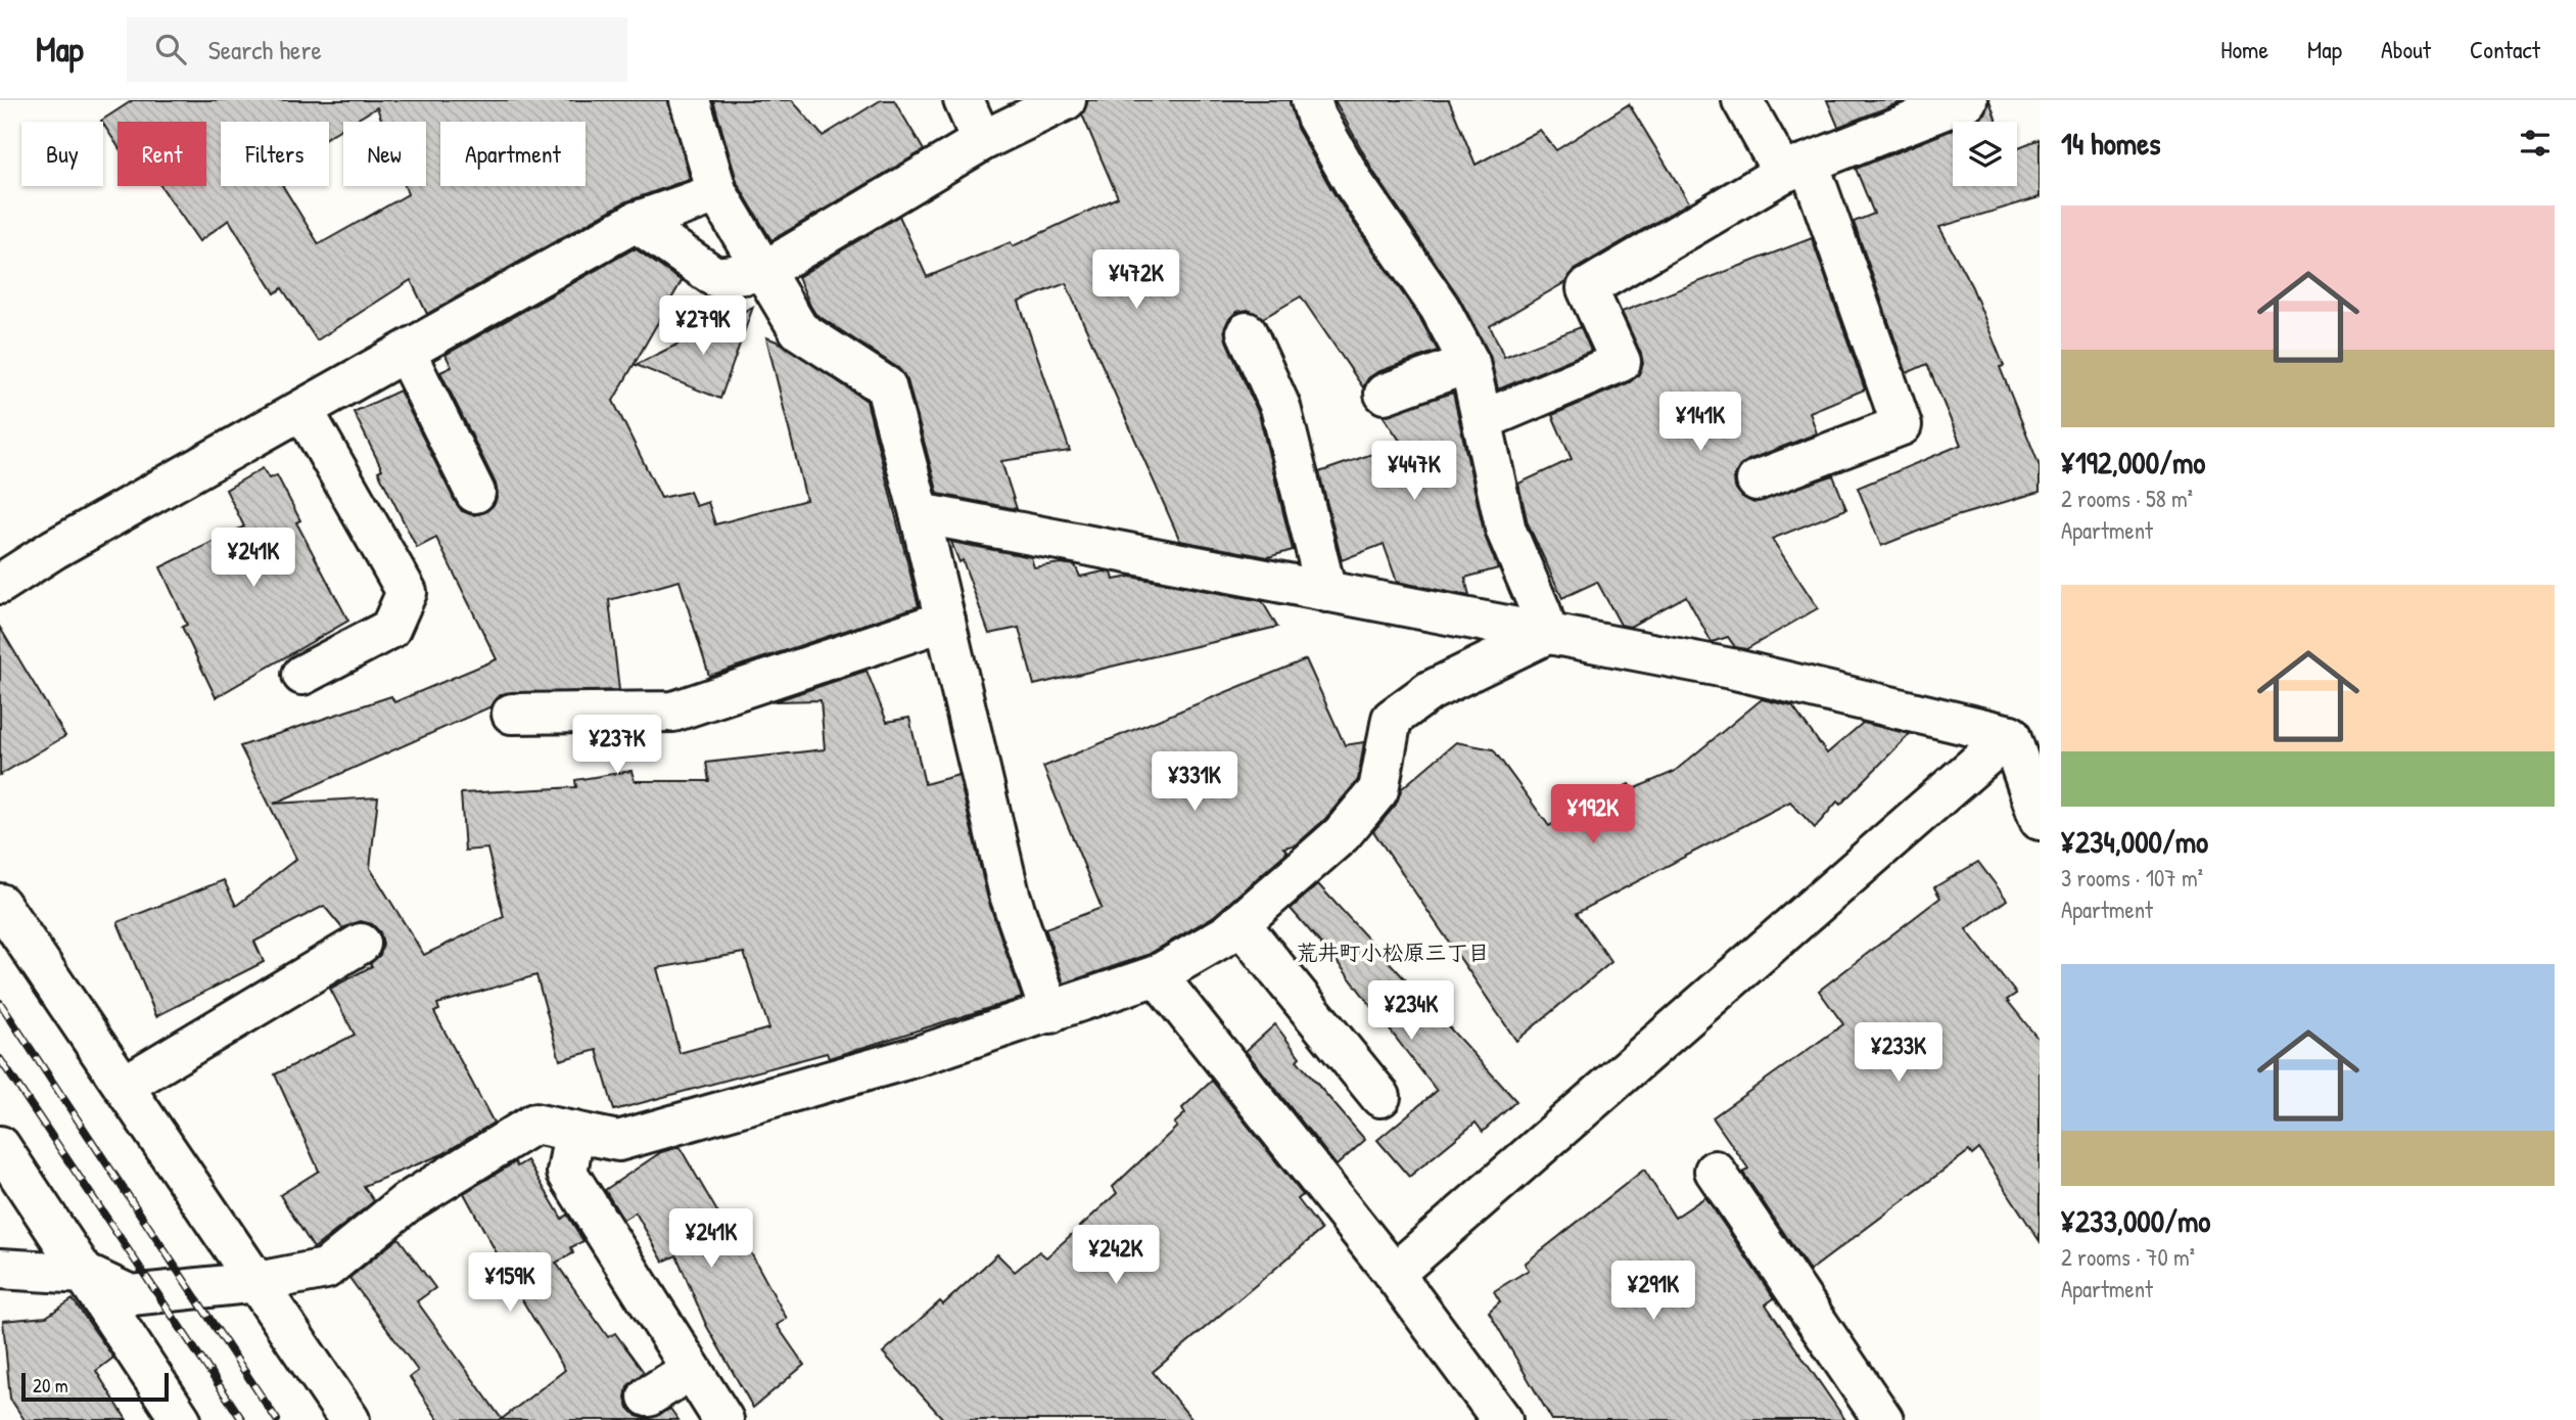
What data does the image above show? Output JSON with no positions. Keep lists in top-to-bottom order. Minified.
{"districts":["荒井町小松原三丁目"],"scale_bar":"20 m","page":{"header":"Map","search":"Search here","nav":["Home","Map","About","Contact"],"heading":"14 homes","chip":["Buy","Rent","Filters","New","Apartment"],"list":[{"name":"¥192,000/mo","note":"2 rooms · 58 m² · Apartment"},{"name":"¥234,000/mo","note":"3 rooms · 107 m² · Apartment"},{"name":"¥233,000/mo","note":"2 rooms · 70 m² · Apartment"}],"price":["¥472K","¥279K","¥141K","¥447K","¥241K","¥237K","¥331K","¥192K","¥234K","¥233K","¥241K","¥242K","¥159K","¥291K"],"scale":"20 m"}}
